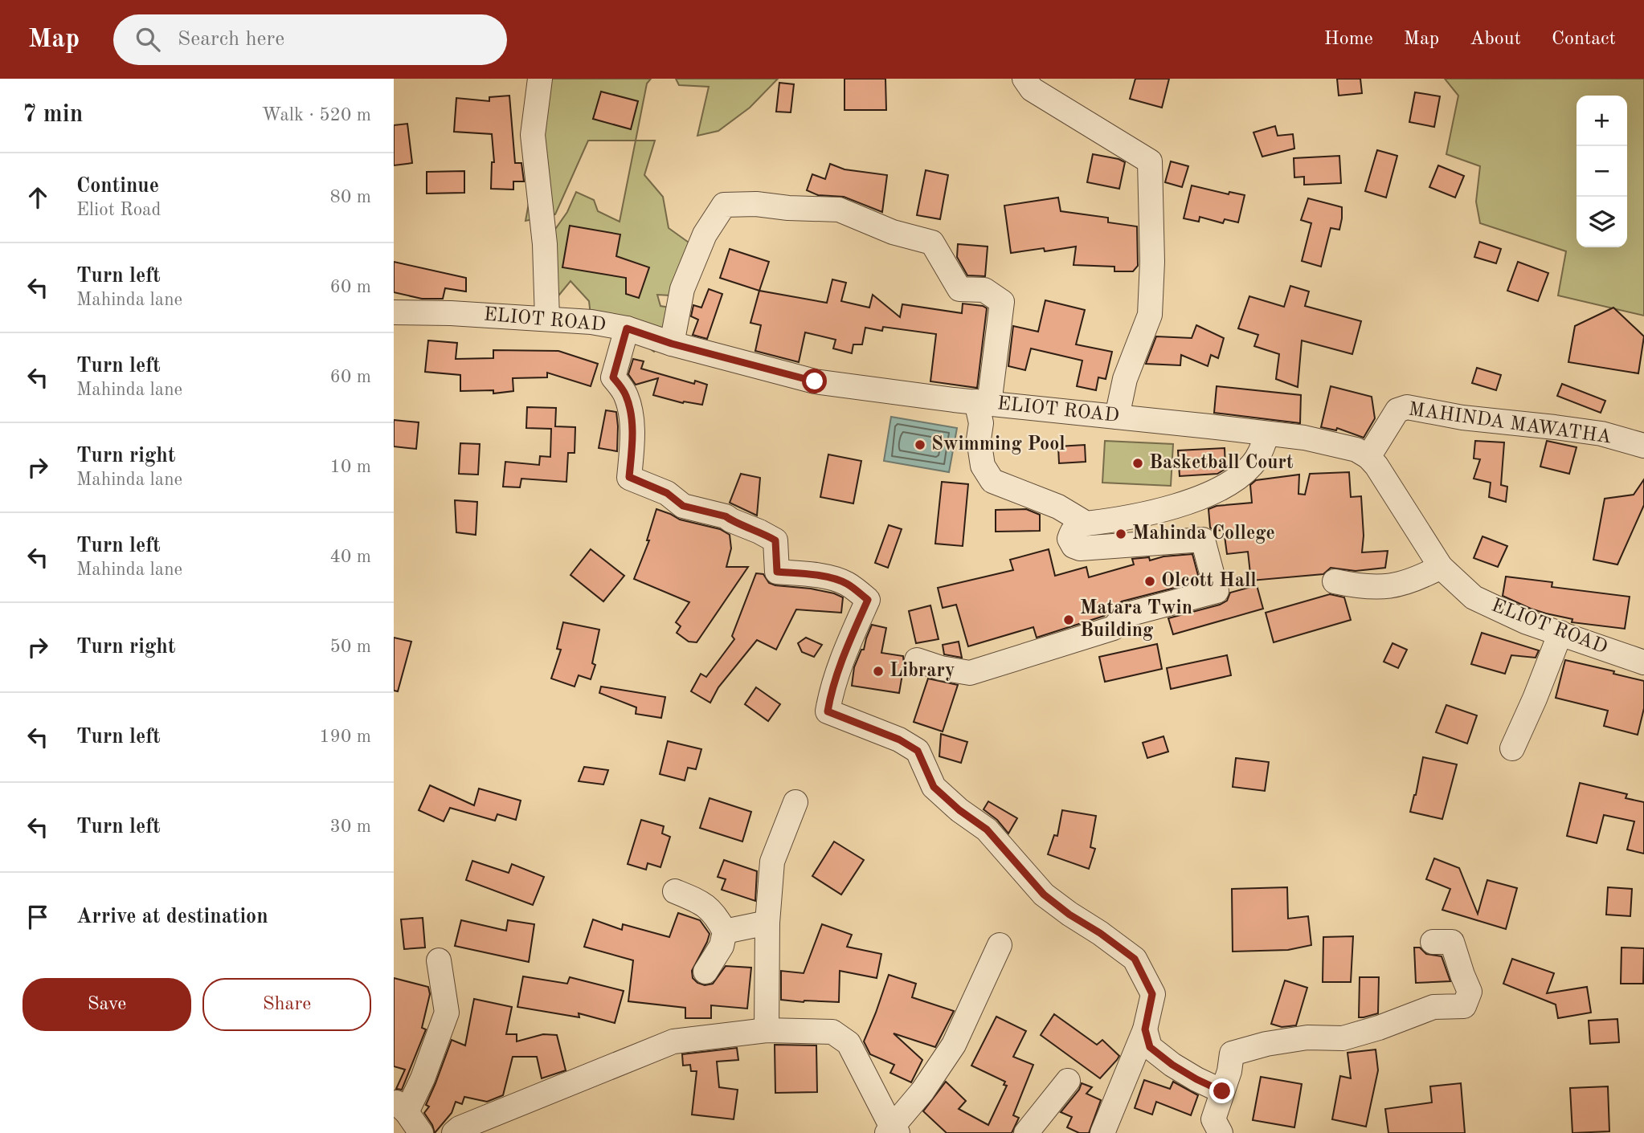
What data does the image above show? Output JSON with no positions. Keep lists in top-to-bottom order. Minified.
{"streets":{"street":["ELIOT ROAD","MAHINDA MAWATHA"]},"crossings":[["ELIOT ROAD","MAHINDA MAWATHA"]],"places":["Swimming Pool","Basketball Court","Mahinda College","Olcott Hall","Matara Twin Building","Library"],"page":{"header":"Map","search":"Search here","nav":["Home","Map","About","Contact"],"heading":["7 min","Walk · 520 m"],"map_buttons":["+","−"],"list":[["Continue","Eliot Road","80 m"],["Turn left","Mahinda lane","60 m"],["Turn left","Mahinda lane","60 m"],["Turn right","Mahinda lane","10 m"],["Turn left","Mahinda lane","40 m"],["Turn right","50 m"],["Turn left","190 m"],["Turn left","30 m"],"Arrive at destination"],"buttons":["Save","Share"]}}
